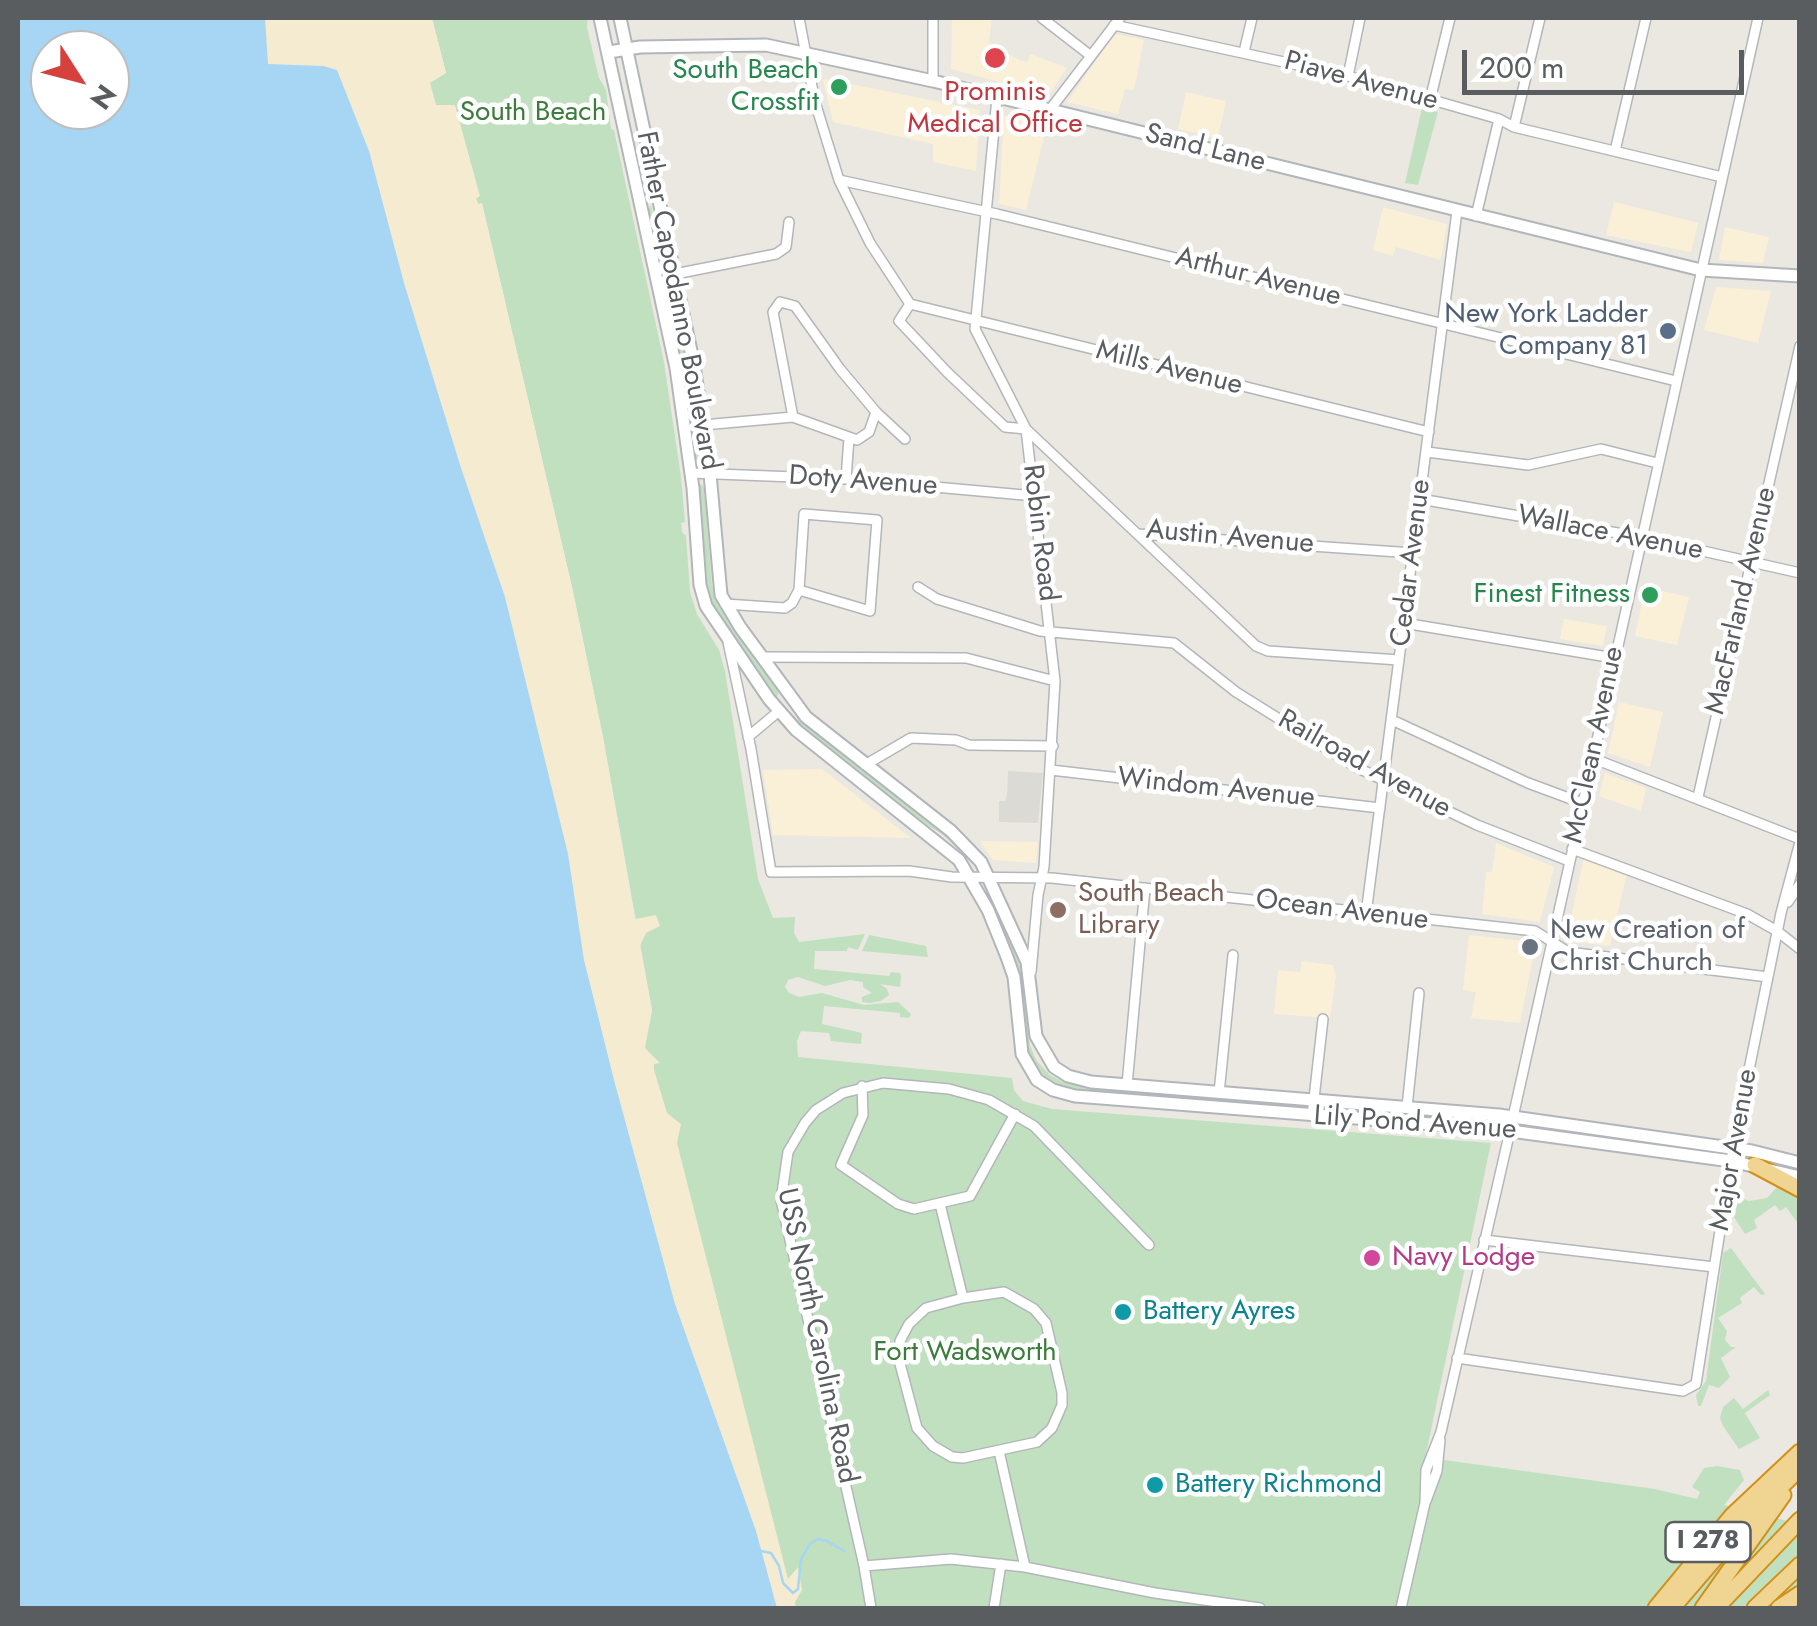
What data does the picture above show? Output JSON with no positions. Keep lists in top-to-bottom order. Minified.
{"streets":{"highway":["I 278"],"main road":["Sand Lane","Father Capodanno Boulevard","Lily Pond Avenue"],"street":["Piave Avenue","Arthur Avenue","Mills Avenue","Doty Avenue","Robin Road","Wallace Avenue","Austin Avenue","Cedar Avenue","MacFarland Avenue","McClean Avenue","Railroad Avenue","Windom Avenue","Ocean Avenue","Major Avenue","USS North Carolina Road"]},"crossings":[["Piave Avenue","McClean Avenue"],["Sand Lane","Father Capodanno Boulevard"],["Sand Lane","Robin Road"],["Sand Lane","Cedar Avenue"],["Sand Lane","McClean Avenue"],["Arthur Avenue","Robin Road"],["Arthur Avenue","Cedar Avenue"],["Arthur Avenue","McClean Avenue"],["Father Capodanno Boulevard","Doty Avenue"],["Father Capodanno Boulevard","Robin Road"],["Father Capodanno Boulevard","Ocean Avenue"],["Father Capodanno Boulevard","Lily Pond Avenue"],["Mills Avenue","Robin Road"],["Mills Avenue","Cedar Avenue"],["Doty Avenue","Robin Road"],["Robin Road","Austin Avenue"],["Robin Road","Railroad Avenue"],["Robin Road","Windom Avenue"],["Robin Road","Ocean Avenue"],["Wallace Avenue","Cedar Avenue"],["Wallace Avenue","MacFarland Avenue"],["Wallace Avenue","McClean Avenue"],["Austin Avenue","Cedar Avenue"],["Cedar Avenue","Railroad Avenue"],["Cedar Avenue","Windom Avenue"],["Cedar Avenue","Ocean Avenue"],["McClean Avenue","Railroad Avenue"],["McClean Avenue","Ocean Avenue"],["McClean Avenue","Lily Pond Avenue"],["McClean Avenue","Major Avenue"],["Ocean Avenue","Major Avenue"],["Lily Pond Avenue","Major Avenue"]],"parks":["South Beach","Fort Wadsworth"],"places":["Prominis Medical Office","South Beach Crossfit","New York Ladder Company 81","Finest Fitness","South Beach Library","New Creation of Christ Church","Navy Lodge","Battery Ayres","Battery Richmond"],"scale_bar":"200 m","north":"bottom right"}
